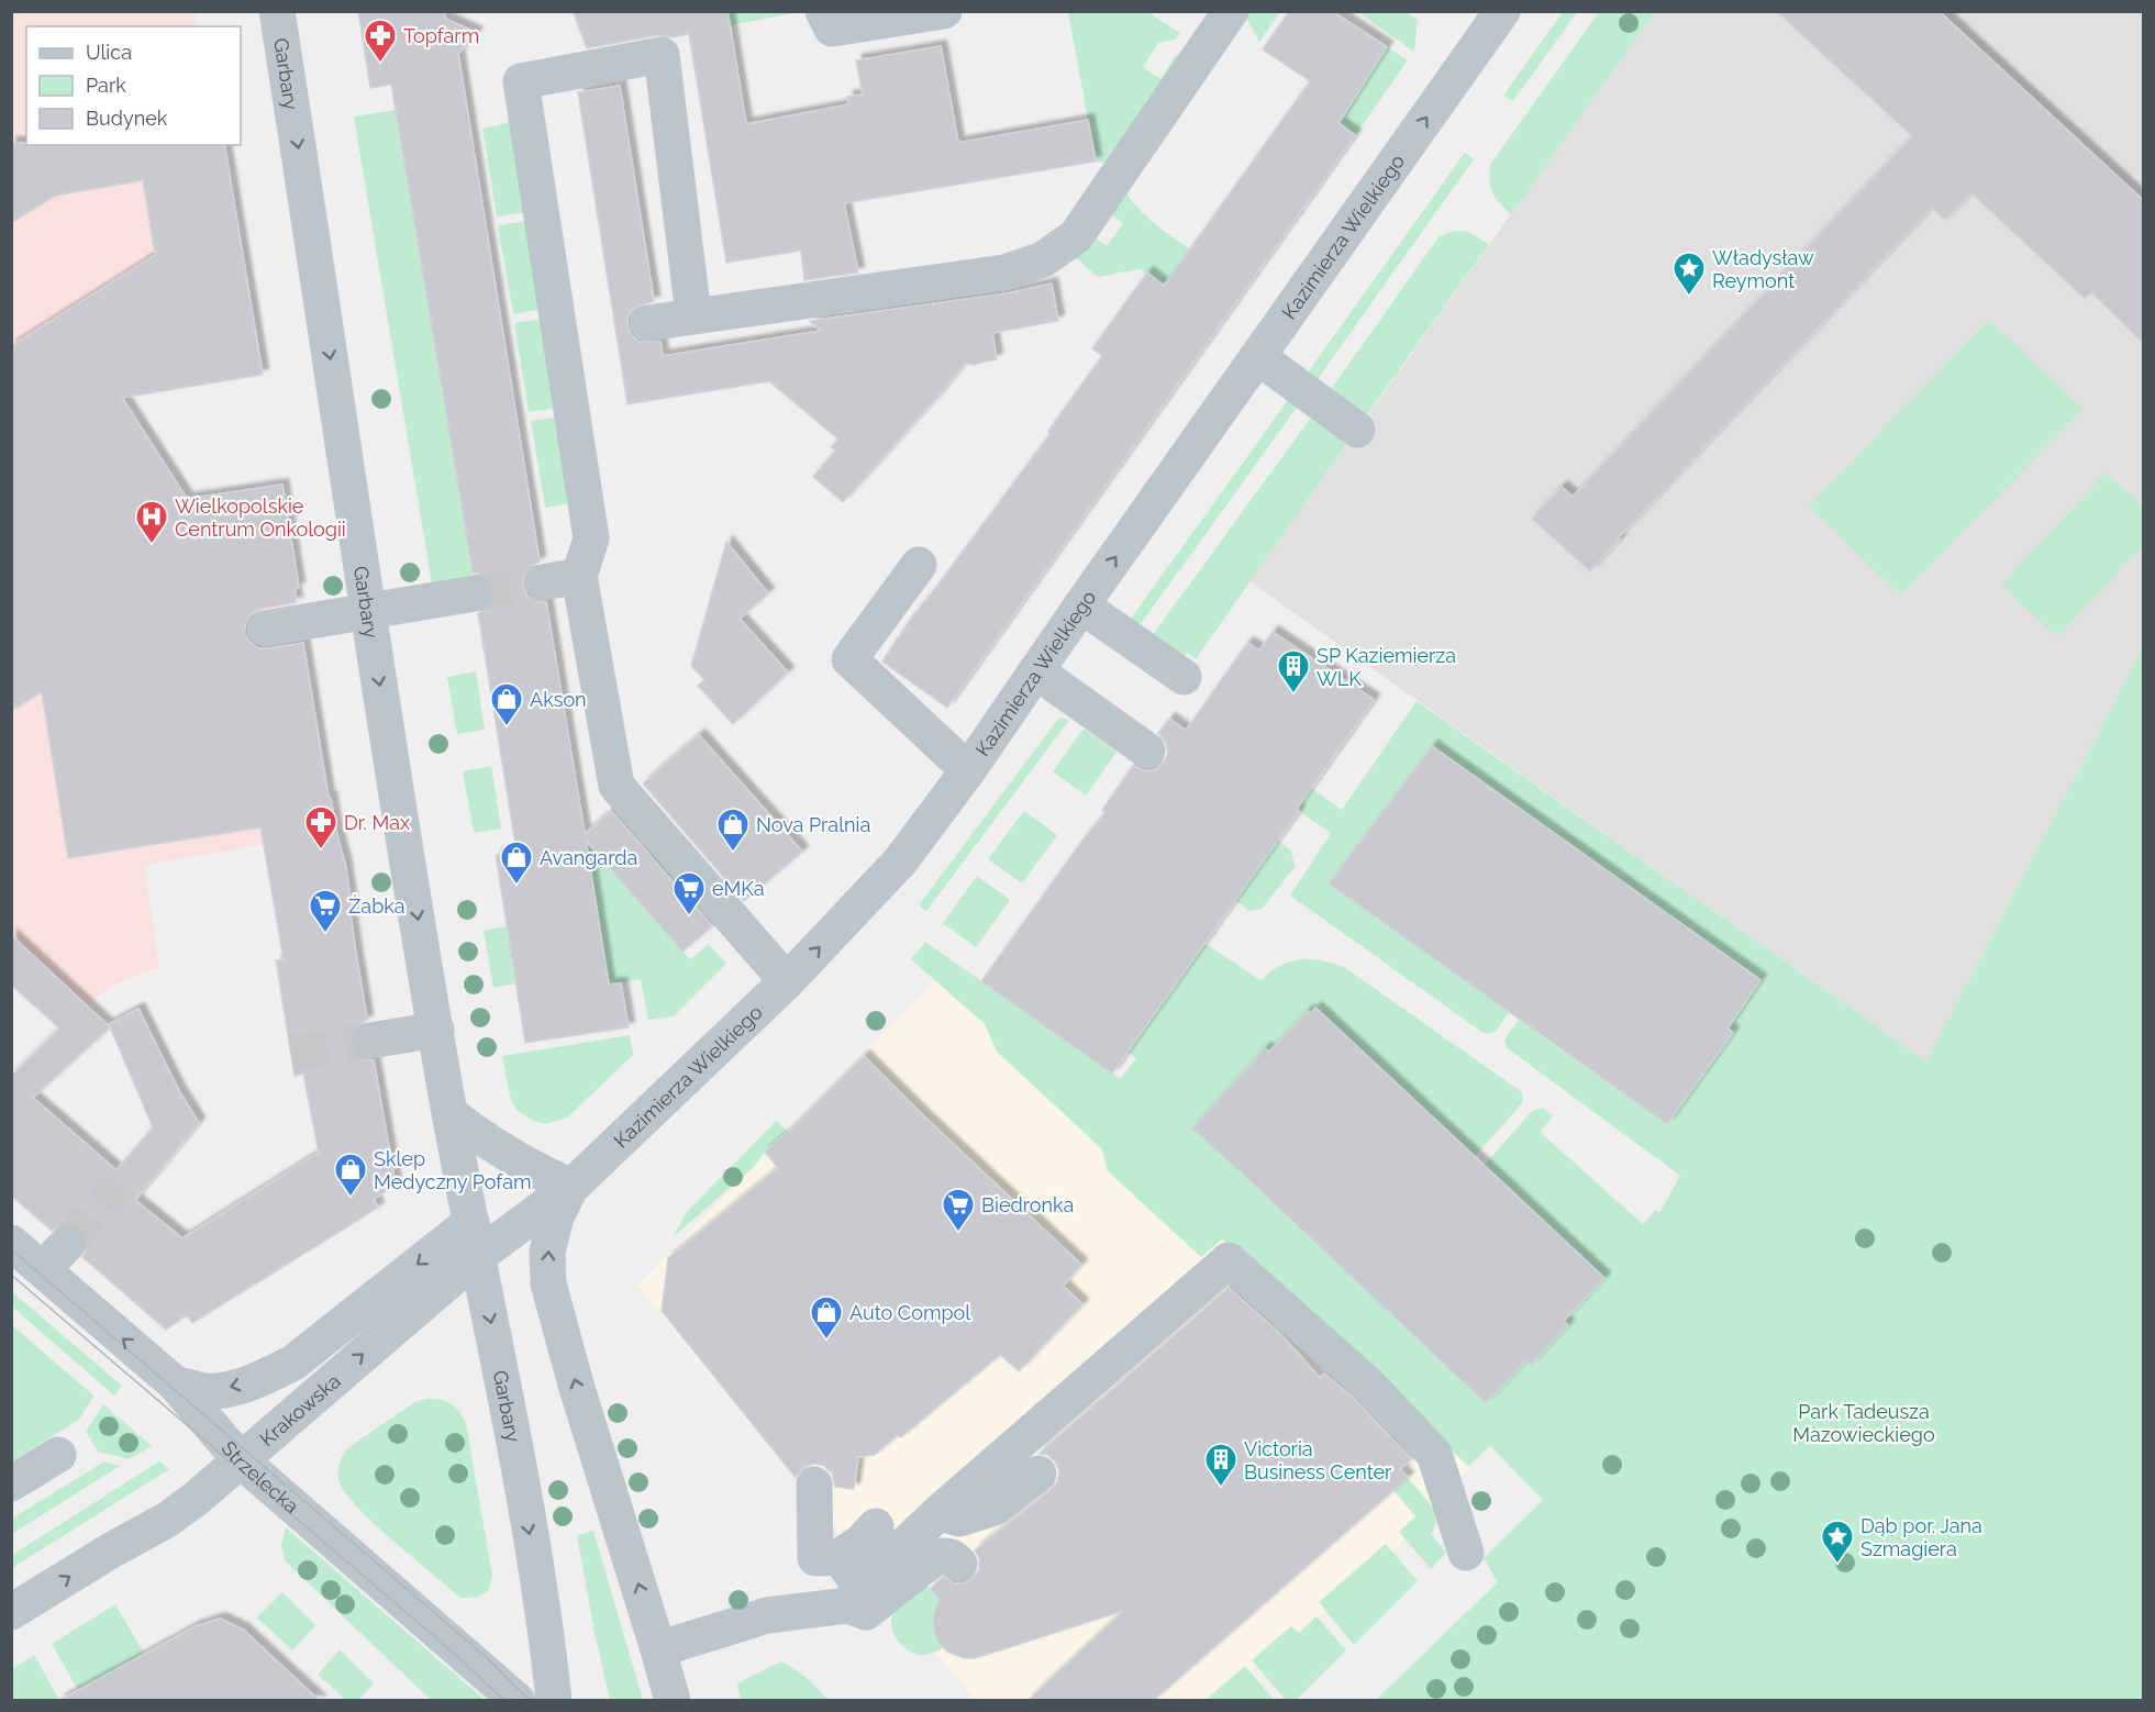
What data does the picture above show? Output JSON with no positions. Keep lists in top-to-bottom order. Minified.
{"streets":{"street":["Garbary","Kazimierza Wielkiego","Krakowska","Strzelecka"]},"crossings":[["Garbary","Kazimierza Wielkiego"],["Garbary","Krakowska"],["Kazimierza Wielkiego","Krakowska"],["Krakowska","Strzelecka"]],"one_way":["Kazimierza Wielkiego"],"parks":["Park Tadeusza Mazowieckiego"],"places":{"pharmacy":["Topfarm","Dr. Max"],"place":["Władysław Reymont","Dąb por. Jana Szmagiera"],"hospital":["Wielkopolskie Centrum Onkologii"],"building":["SP Kaziemierza WLK","Victoria Business Center"],"shop":["Akson","Nova Pralnia","Avangarda","Sklep Medyczny Pofam","Auto Compol"],"supermarket":["eMKa","Żabka","Biedronka"]},"legend":["Ulica","Park","Budynek"]}
